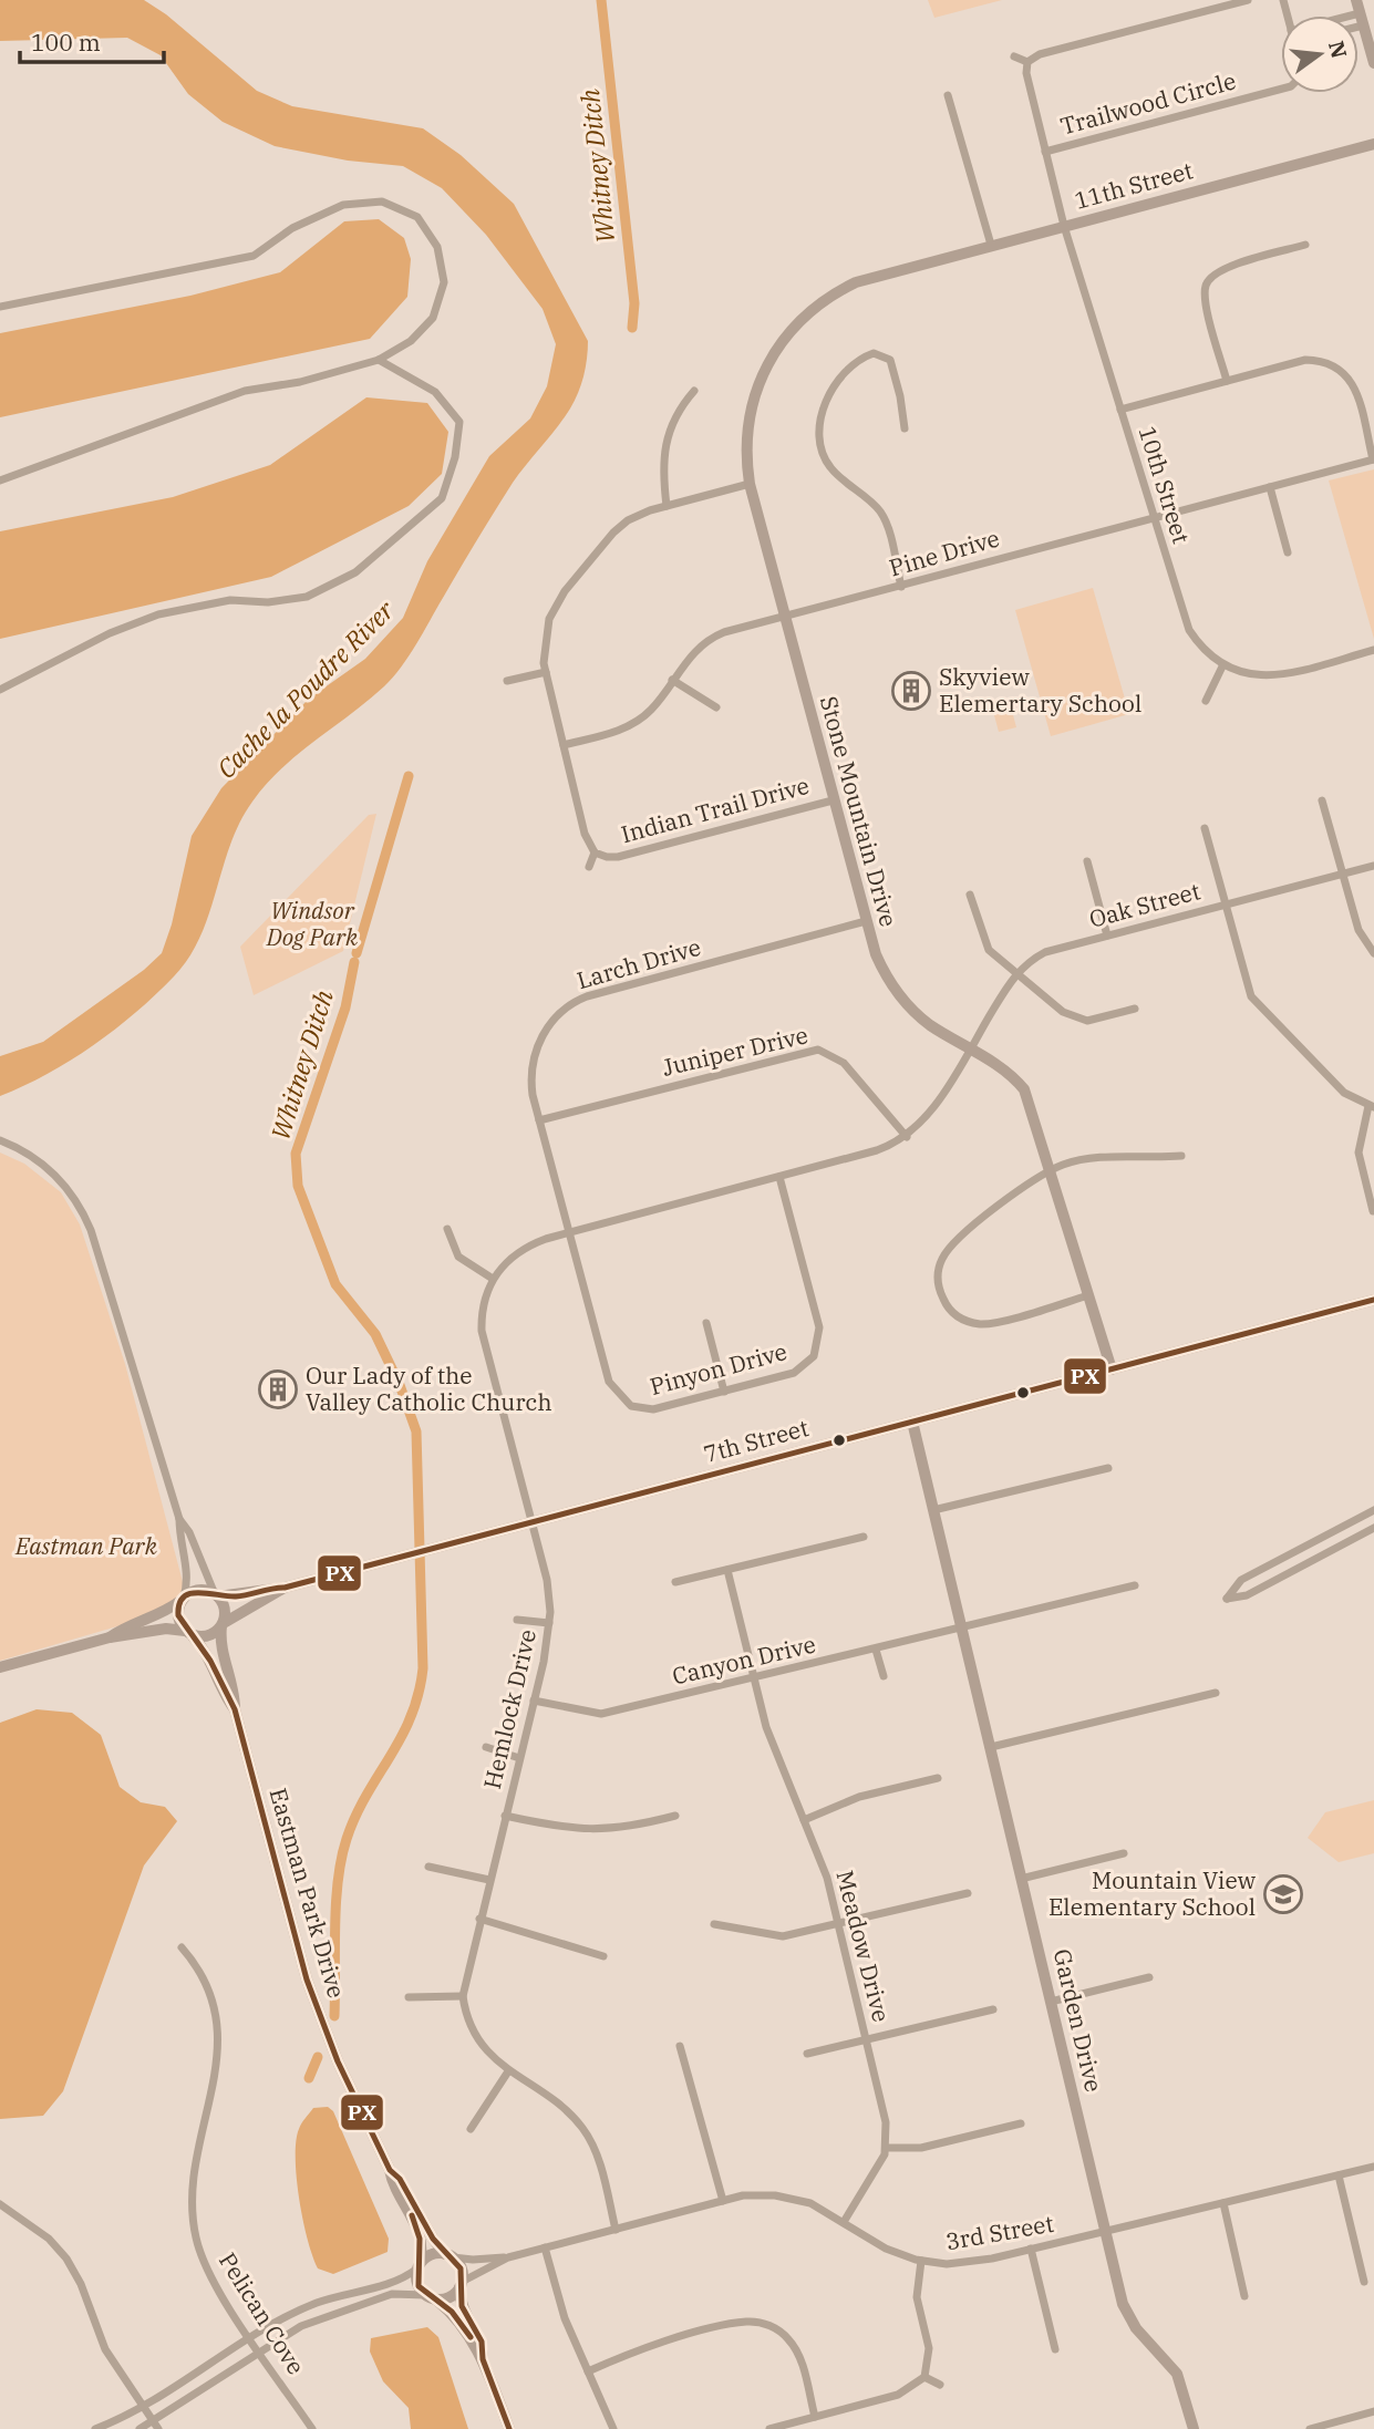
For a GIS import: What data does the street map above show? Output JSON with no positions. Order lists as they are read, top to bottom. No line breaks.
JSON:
{"streets":{"street":["Trailwood Circle","11th Street","10th Street","Pine Drive","Indian Trail Drive","Stone Mountain Drive","Oak Street","Larch Drive","Juniper Drive","Pinyon Drive","7th Street","Canyon Drive","Hemlock Drive","Eastman Park Drive","Meadow Drive","Garden Drive","3rd Street","Pelican Cove"]},"crossings":[["Trailwood Circle","10th Street"],["11th Street","10th Street"],["11th Street","Stone Mountain Drive"],["10th Street","Pine Drive"],["Pine Drive","Indian Trail Drive"],["Pine Drive","Stone Mountain Drive"],["Indian Trail Drive","Stone Mountain Drive"],["Stone Mountain Drive","Oak Street"],["Stone Mountain Drive","Larch Drive"],["Stone Mountain Drive","7th Street"],["Larch Drive","Juniper Drive"],["Larch Drive","Pinyon Drive"],["7th Street","Hemlock Drive"],["7th Street","Eastman Park Drive"],["7th Street","Garden Drive"],["Canyon Drive","Hemlock Drive"],["Canyon Drive","Meadow Drive"],["Canyon Drive","Garden Drive"],["Eastman Park Drive","3rd Street"],["Garden Drive","3rd Street"]],"water":["Whitney Ditch","Cache la Poudre River"],"parks":["Windsor Dog Park","Eastman Park"],"places":{"building":["Skyview Elemertary School","Our Lady of the Valley Catholic Church"],"school or university":["Mountain View Elementary School"]},"lines":["transit line PX"],"scale_bar":"100 m","north":"right"}
